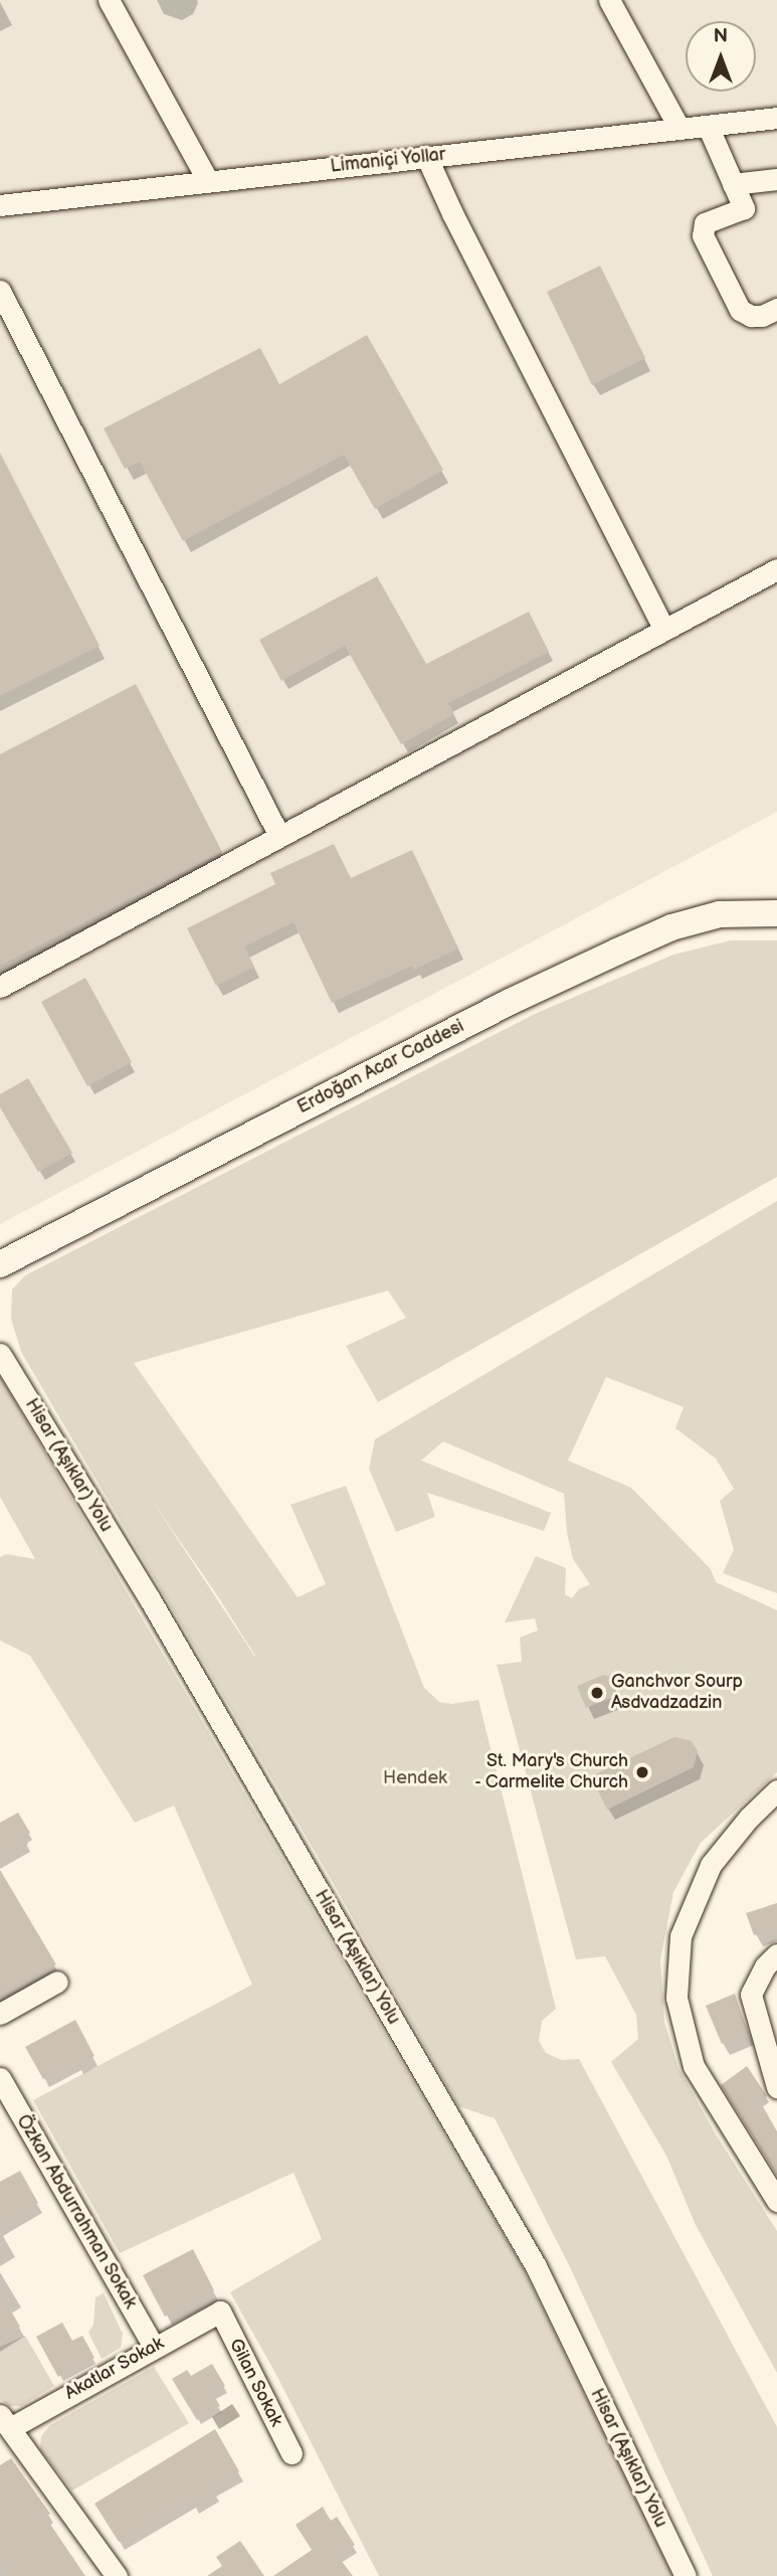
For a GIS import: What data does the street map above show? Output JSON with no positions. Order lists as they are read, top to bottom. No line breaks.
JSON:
{"streets":{"main road":["Erdoğan Acar Caddesi"],"street":["Limaniçi Yollar","Hisar (Aşıklar) Yolu","Özkan Abdurrahman Sokak","Akatlar Sokak","Gilan Sokak"]},"crossings":[["Özkan Abdurrahman Sokak","Akatlar Sokak"],["Akatlar Sokak","Gilan Sokak"]],"parks":["Hendek"],"places":["Ganchvor Sourp Asdvadzadzin","St. Mary's Church - Carmelite Church"],"north":"top"}
